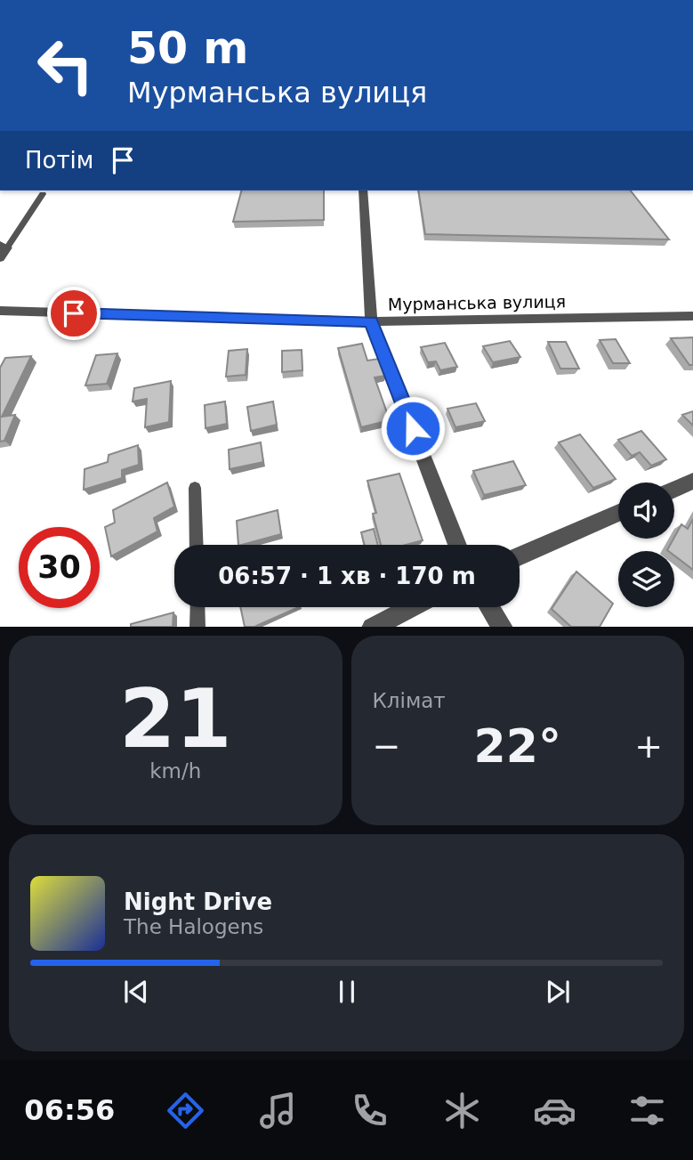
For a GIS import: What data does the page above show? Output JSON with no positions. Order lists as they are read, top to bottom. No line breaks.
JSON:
{"streets":{"street":["Мурманська вулиця"]},"page":{"turn":["50 m","Мурманська вулиця"],"then":"Потім","limit":"30","trip":"06:57 · 1 хв · 170 m","tile":[["21","km/h"],"Клімат"],"heat":["−","22°","+"],"song":["Night Drive","The Halogens"],"tabs":"06:56"}}
